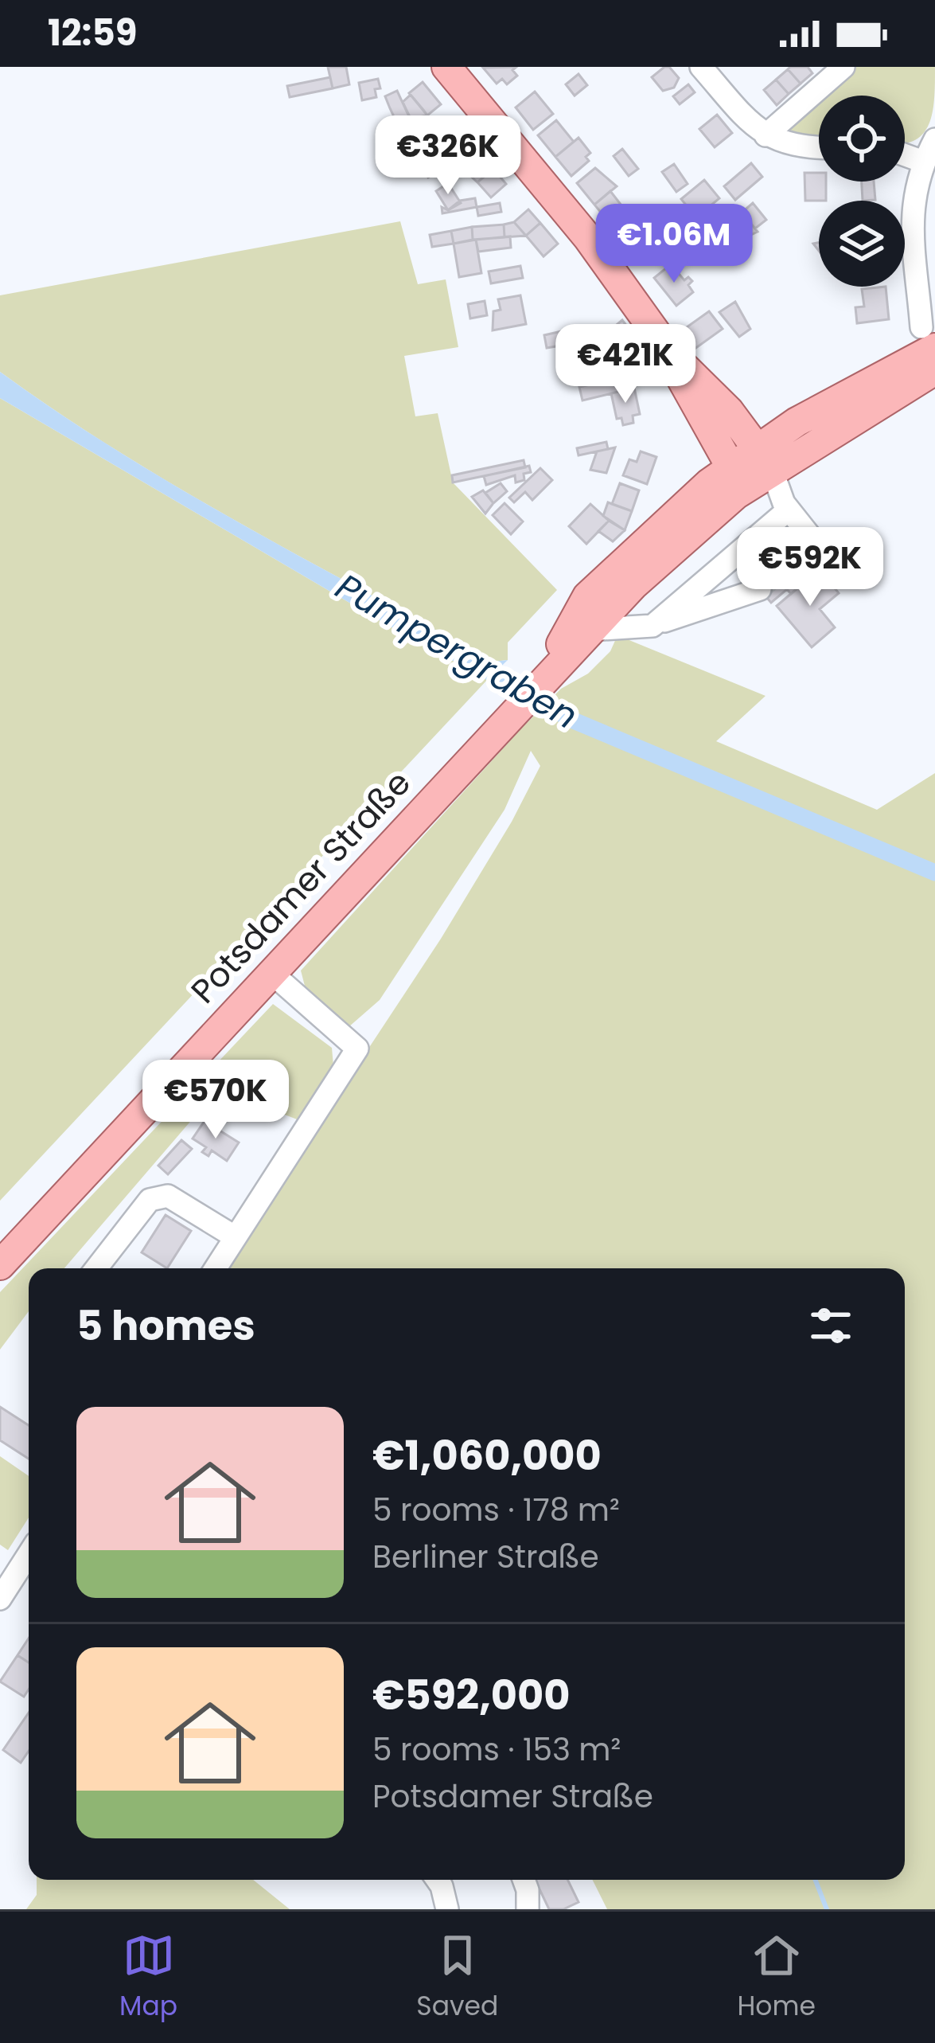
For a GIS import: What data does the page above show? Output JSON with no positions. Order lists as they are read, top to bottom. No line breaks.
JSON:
{"streets":{"main road":["Potsdamer Straße"]},"water":["Pumpergraben"],"page":{"status":"12:59","price":["€326K","€1.06M","€421K","€592K","€570K"],"heading":"5 homes","list":[{"name":"€1,060,000","note":"5 rooms · 178 m² · Berliner Straße"},{"name":"€592,000","note":"5 rooms · 153 m² · Potsdamer Straße"}],"tabs":["Map","Saved","Home"]}}
